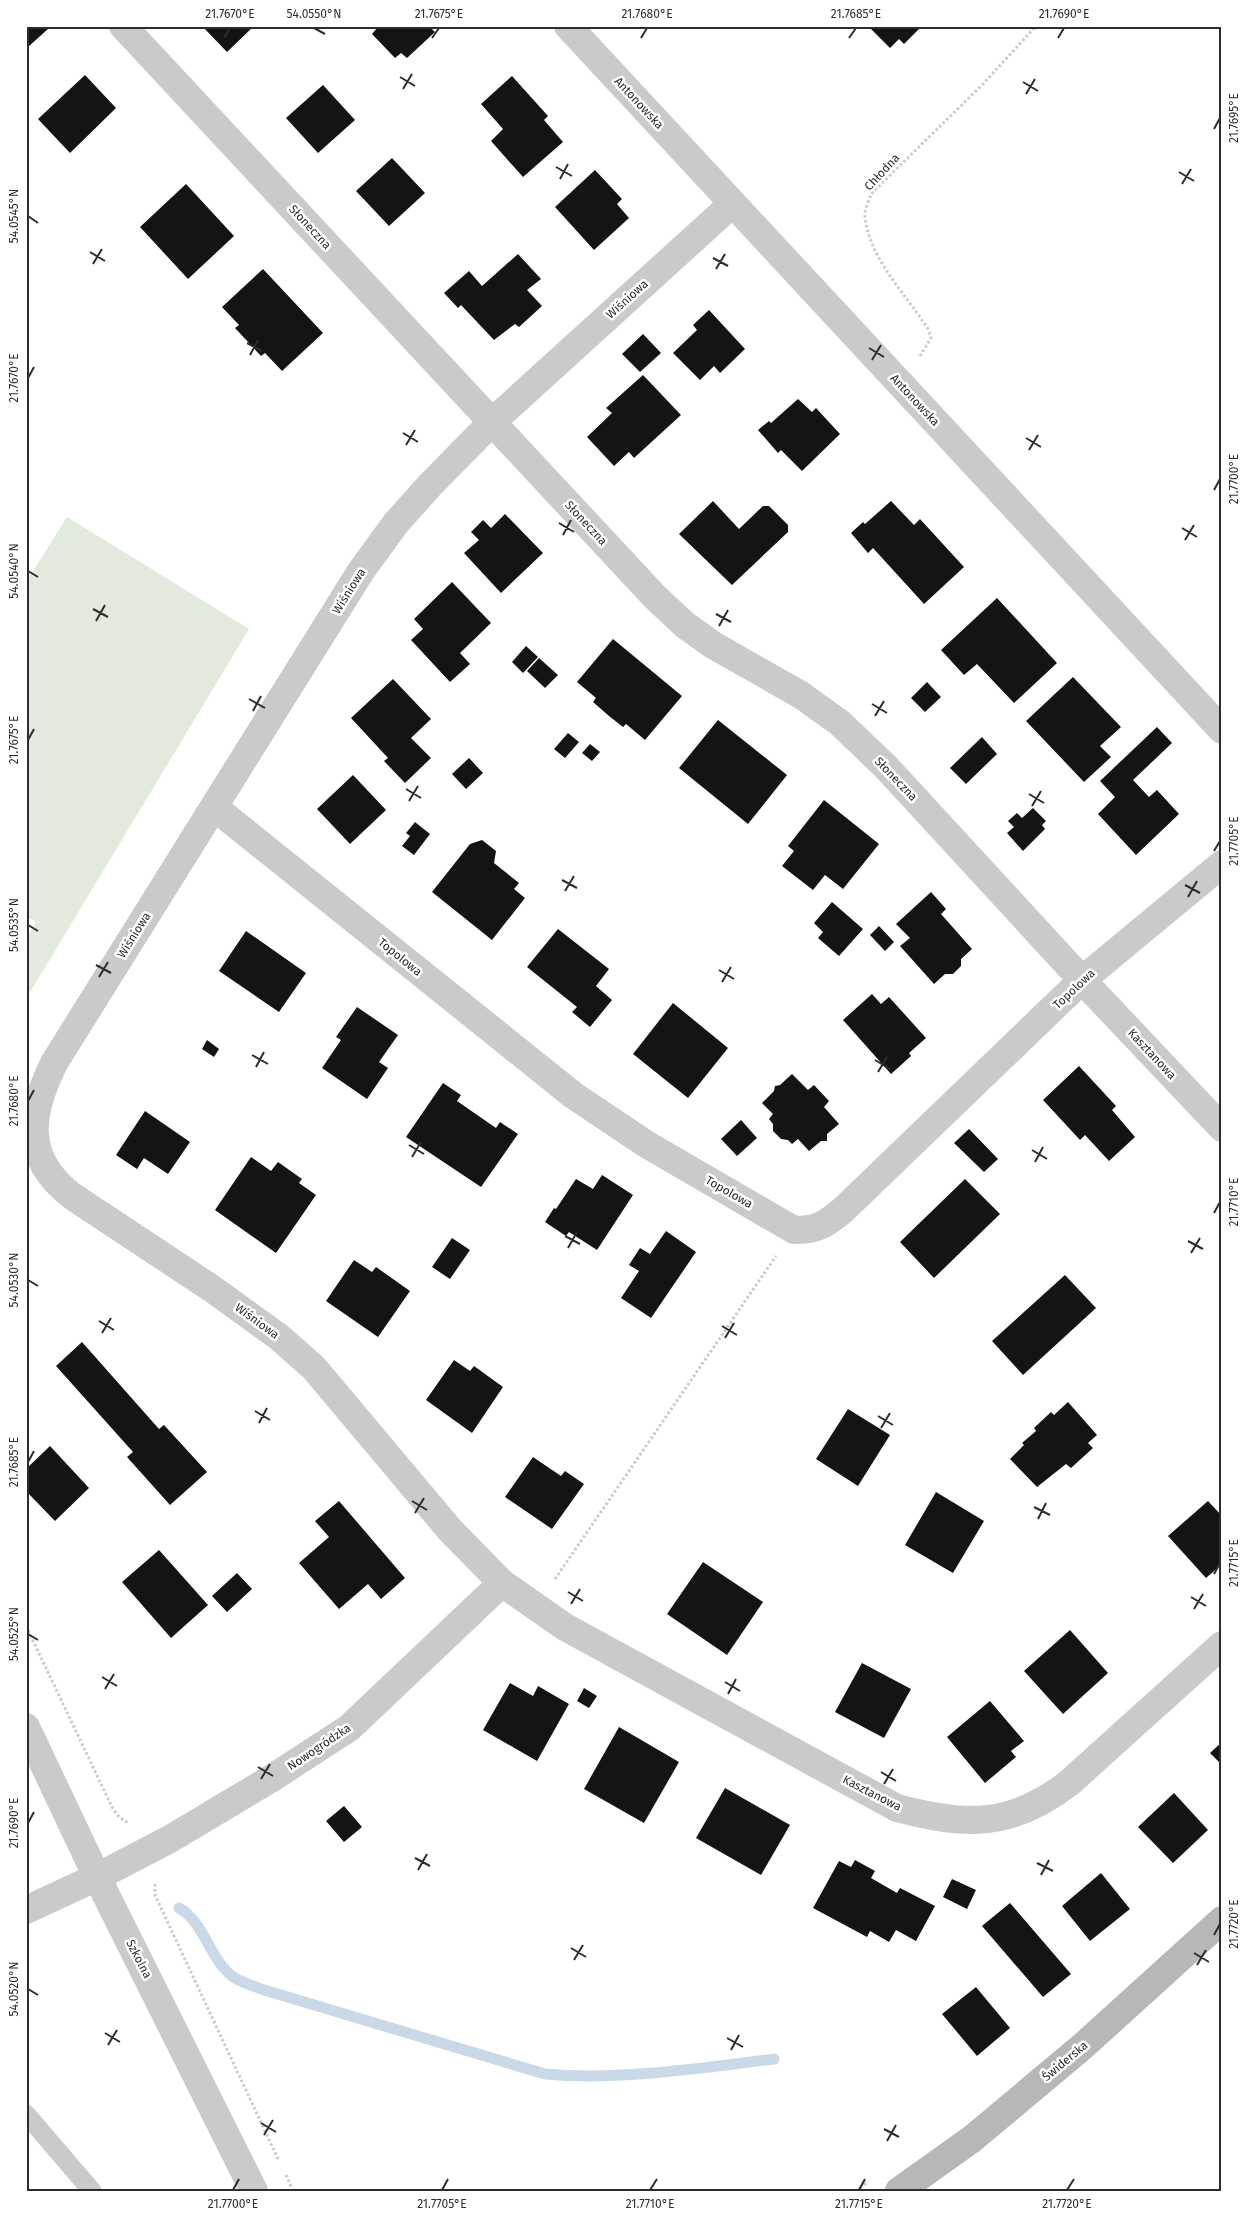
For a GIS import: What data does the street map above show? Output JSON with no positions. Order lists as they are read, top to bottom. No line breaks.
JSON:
{"streets":{"street":["Antonowska","Słoneczna","Wiśniowa","Topolowa","Kasztanowa","Nowogródzka","Szkolna","Świderska"],"path":["Chłodna"]},"crossings":[["Antonowska","Chłodna"],["Antonowska","Wiśniowa"],["Słoneczna","Wiśniowa"],["Słoneczna","Topolowa"],["Słoneczna","Kasztanowa"],["Wiśniowa","Topolowa"],["Wiśniowa","Kasztanowa"],["Wiśniowa","Nowogródzka"],["Topolowa","Kasztanowa"],["Nowogródzka","Szkolna"]],"coordinates":["21.7670°E","54.0550°N","21.7675°E","21.7680°E","21.7685°E","21.7690°E","21.7695°E","54.0545°N","21.7700°E","54.0540°N","21.7705°E","54.0535°N","21.7710°E","54.0530°N","21.7715°E","54.0525°N","21.7720°E","54.0520°N"]}
